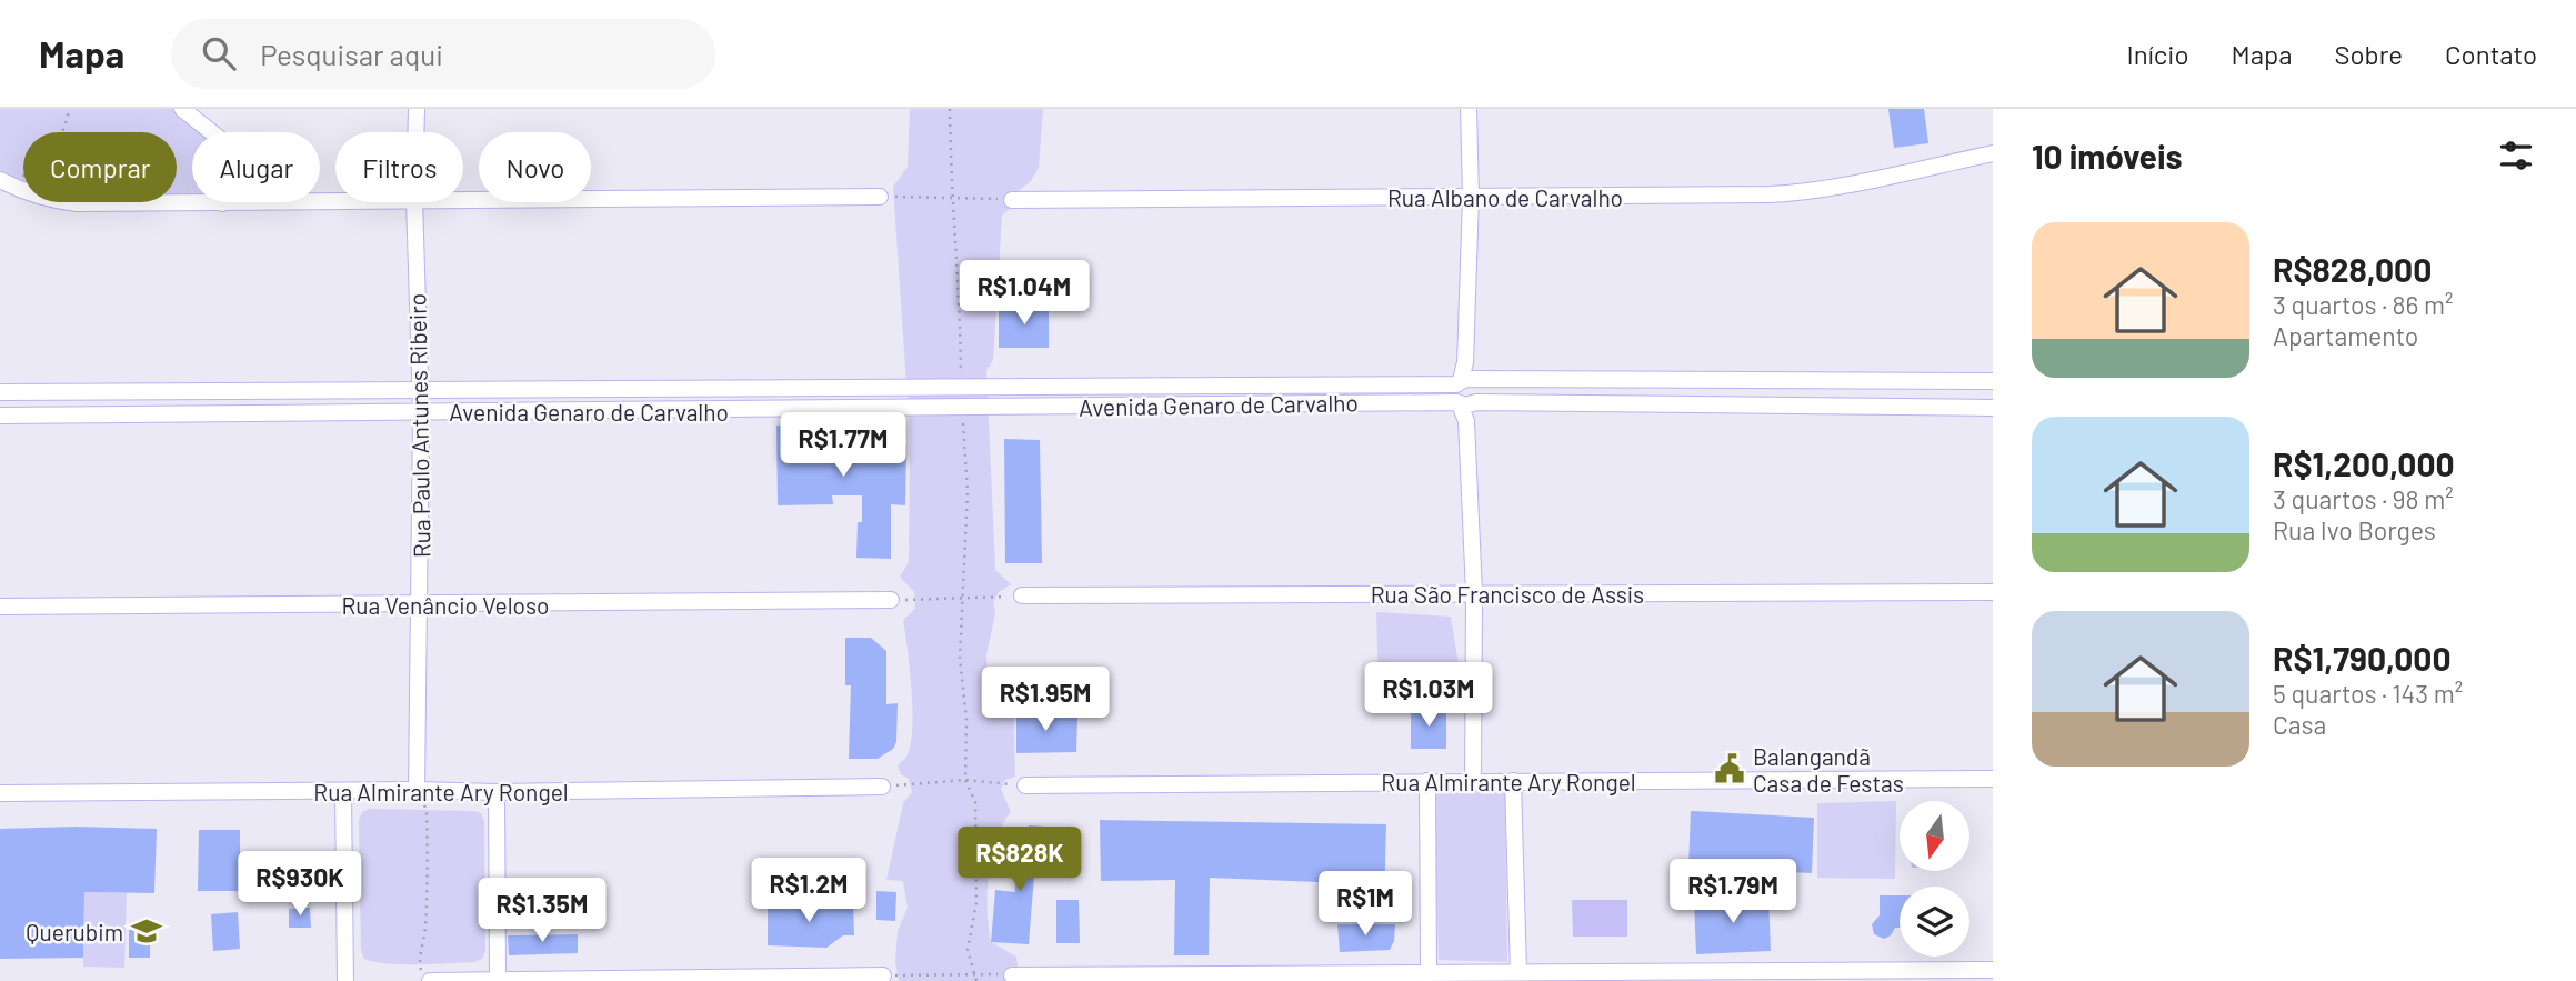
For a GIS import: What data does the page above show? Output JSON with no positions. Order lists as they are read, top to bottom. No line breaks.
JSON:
{"streets":{"street":["Rua Albano de Carvalho","Avenida Genaro de Carvalho","Rua Paulo Antunes Ribeiro","Rua São Francisco de Assis","Rua Venâncio Veloso","Rua Almirante Ary Rongel"]},"crossings":[["Avenida Genaro de Carvalho","Rua Paulo Antunes Ribeiro"],["Rua Paulo Antunes Ribeiro","Rua Venâncio Veloso"],["Rua Paulo Antunes Ribeiro","Rua Almirante Ary Rongel"]],"places":{"public building":["Balangandã Casa de Festas"],"school or university":["Querubim"]},"north":"bottom","page":{"header":"Mapa","search":"Pesquisar aqui","nav":["Início","Mapa","Sobre","Contato"],"heading":"10 imóveis","chip":["Comprar","Alugar","Filtros","Novo"],"list":[{"name":"R$828,000","note":"3 quartos · 86 m² · Apartamento"},{"name":"R$1,200,000","note":"3 quartos · 98 m² · Rua Ivo Borges"},{"name":"R$1,790,000","note":"5 quartos · 143 m² · Casa"}],"price":["R$1.04M","R$1.77M","R$1.03M","R$1.95M","R$828K","R$930K","R$1.2M","R$1.79M","R$1M","R$1.35M"]}}
